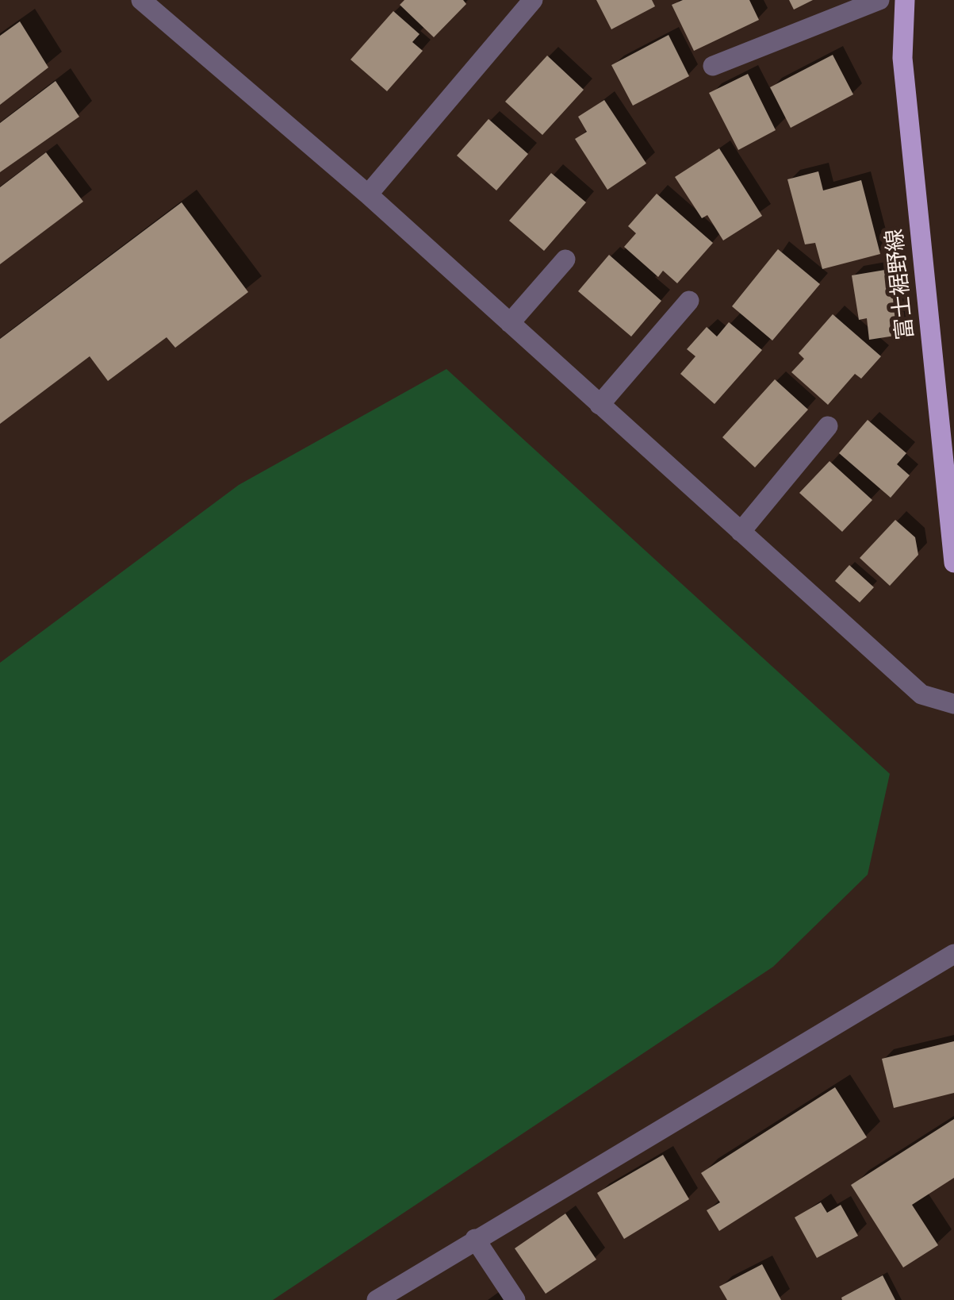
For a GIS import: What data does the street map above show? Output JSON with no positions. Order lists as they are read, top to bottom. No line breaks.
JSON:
{"streets":{"main road":["富士裾野線"]}}
